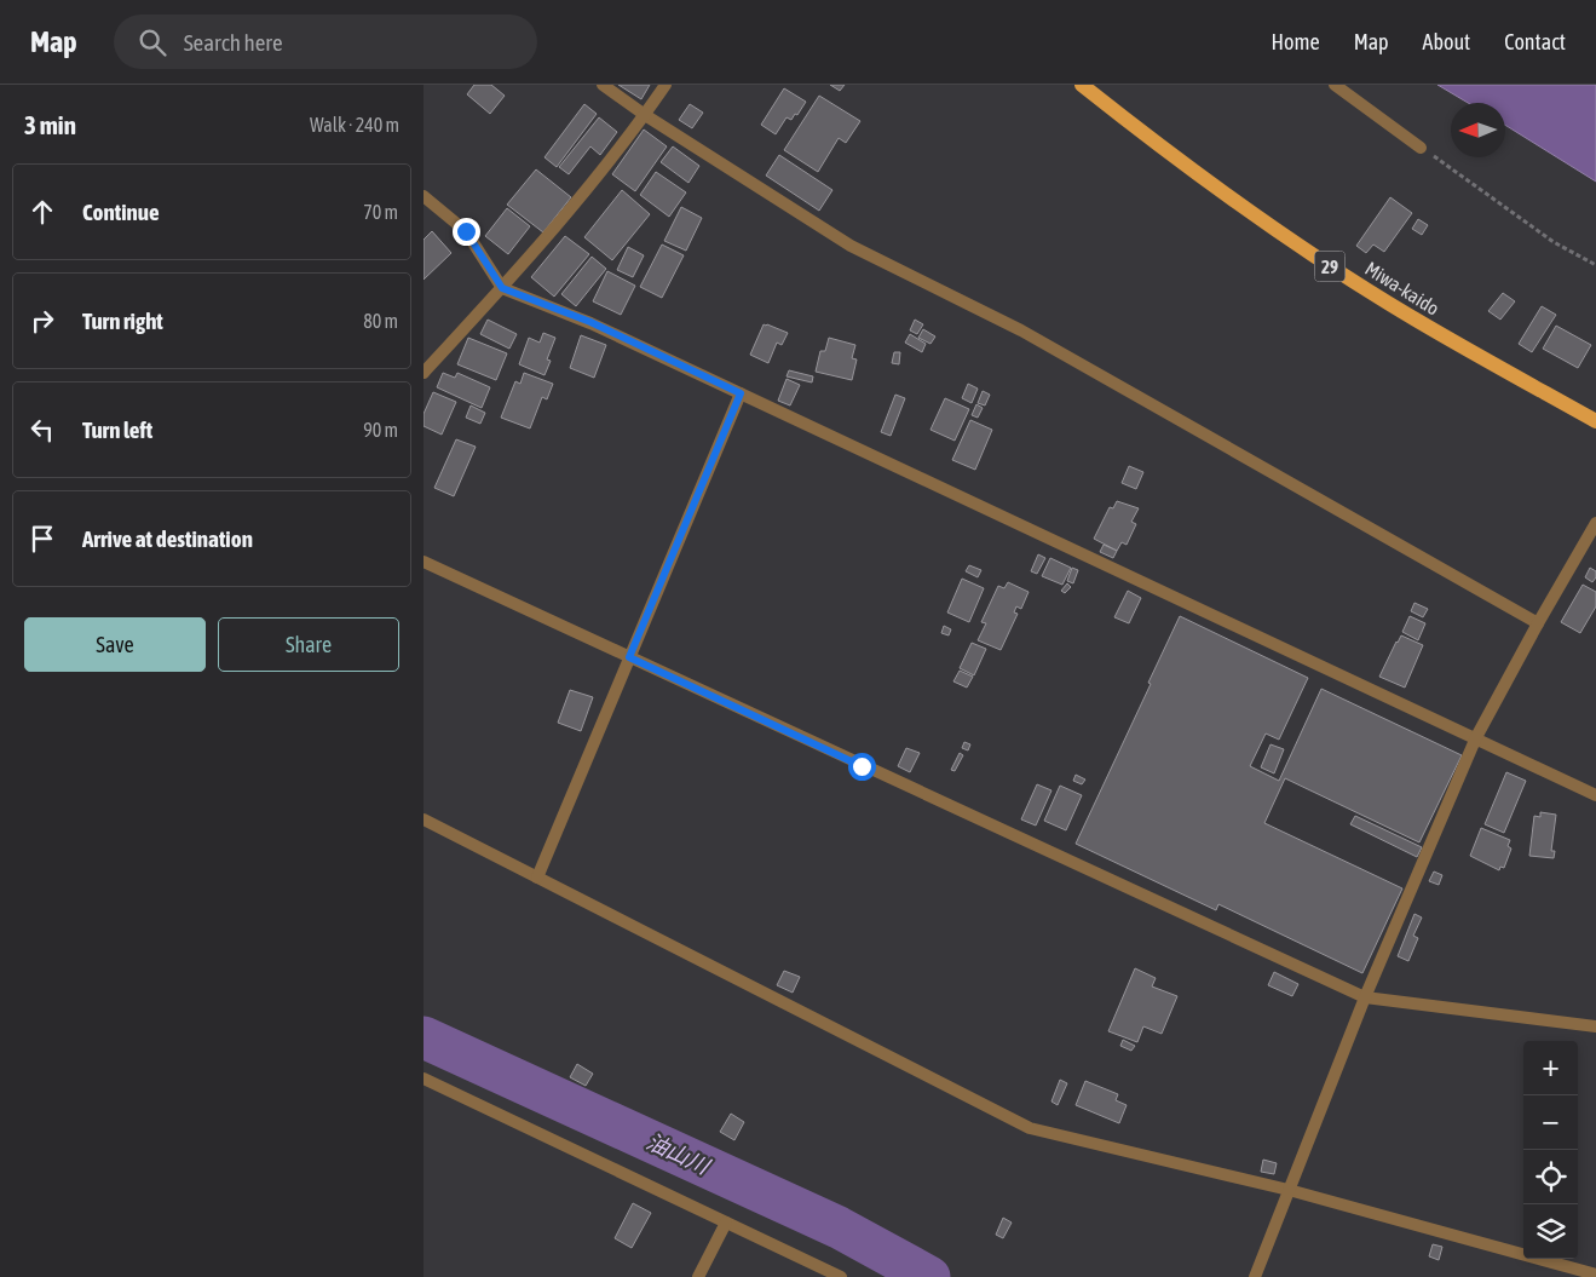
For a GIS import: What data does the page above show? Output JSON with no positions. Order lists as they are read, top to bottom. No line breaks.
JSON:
{"streets":{"main road":["29","Miwa-kaido"]},"water":["油山川"],"north":"left","page":{"header":"Map","search":"Search here","nav":["Home","Map","About","Contact"],"heading":["3 min","Walk · 240 m"],"list":[["Continue","70 m"],["Turn right","80 m"],["Turn left","90 m"],"Arrive at destination"],"buttons":["Save","Share"],"map_buttons":["+","−"]}}
